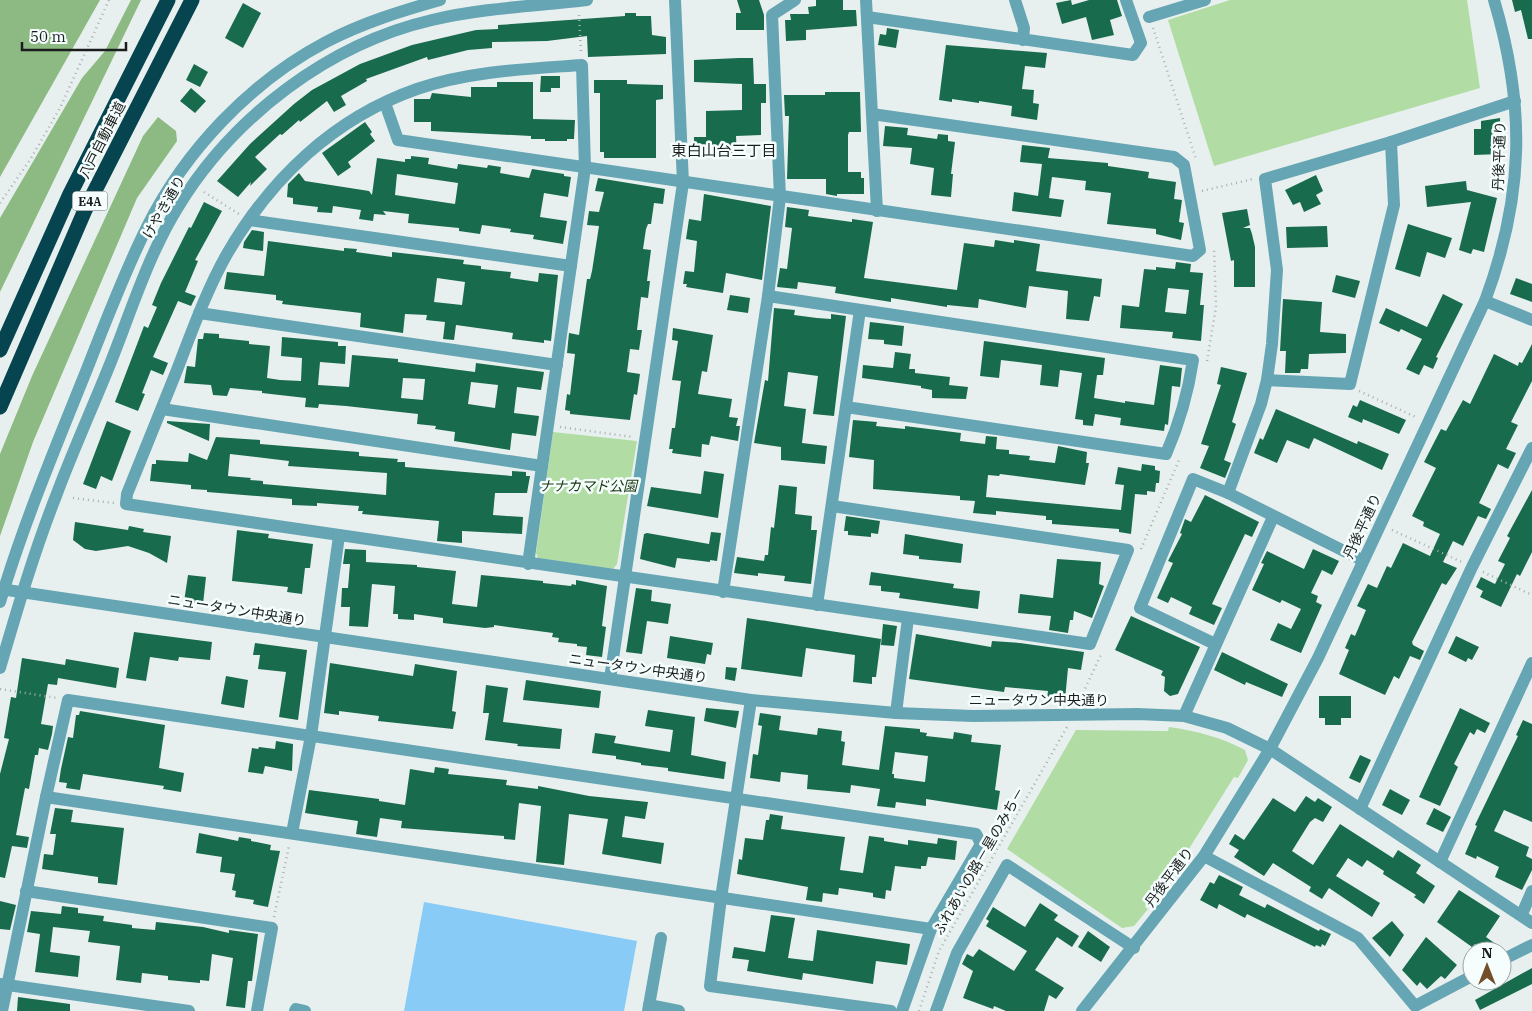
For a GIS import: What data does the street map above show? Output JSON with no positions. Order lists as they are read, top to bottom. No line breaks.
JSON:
{"streets":{"highway":["八戸自動車道","E4A"],"street":["丹後平通り","けやき通り","ニュータウン中央通り"],"path":["ふれあいの路－星のみち－"]},"crossings":[["丹後平通り","ニュータウン中央通り"],["けやき通り","ニュータウン中央通り"]],"districts":["東白山台三丁目"],"parks":["ナナカマド公園"],"scale_bar":"50 m","north":"top"}
